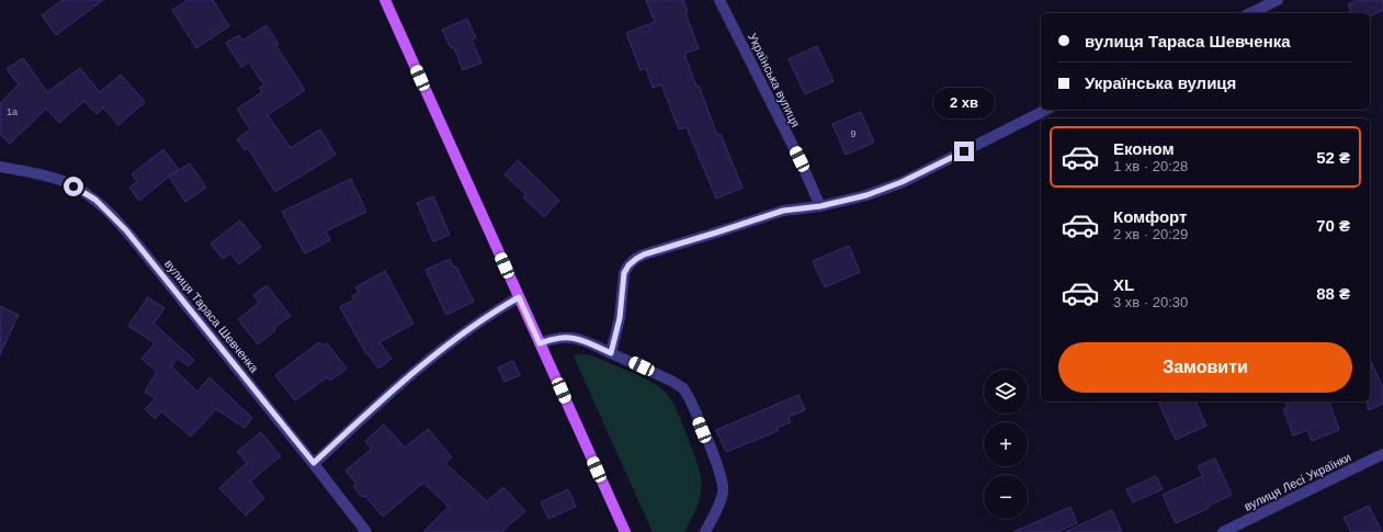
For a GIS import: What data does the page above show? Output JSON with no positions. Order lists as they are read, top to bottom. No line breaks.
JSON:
{"streets":{"street":["Українська вулиця","вулиця Тараса Шевченка","вулиця Лесі Українки"]},"house_numbers":["1а","9"],"page":{"banner":["вулиця Тараса Шевченка","Українська вулиця"],"bubble":"2 хв","list":[{"name":"Економ","note":"1 хв · 20:28","value":"52 ₴"},{"name":"Комфорт","note":"2 хв · 20:29","value":"70 ₴"},{"name":"XL","note":"3 хв · 20:30","value":"88 ₴"}],"buttons":"Замовити","map_buttons":["+","−"]}}
